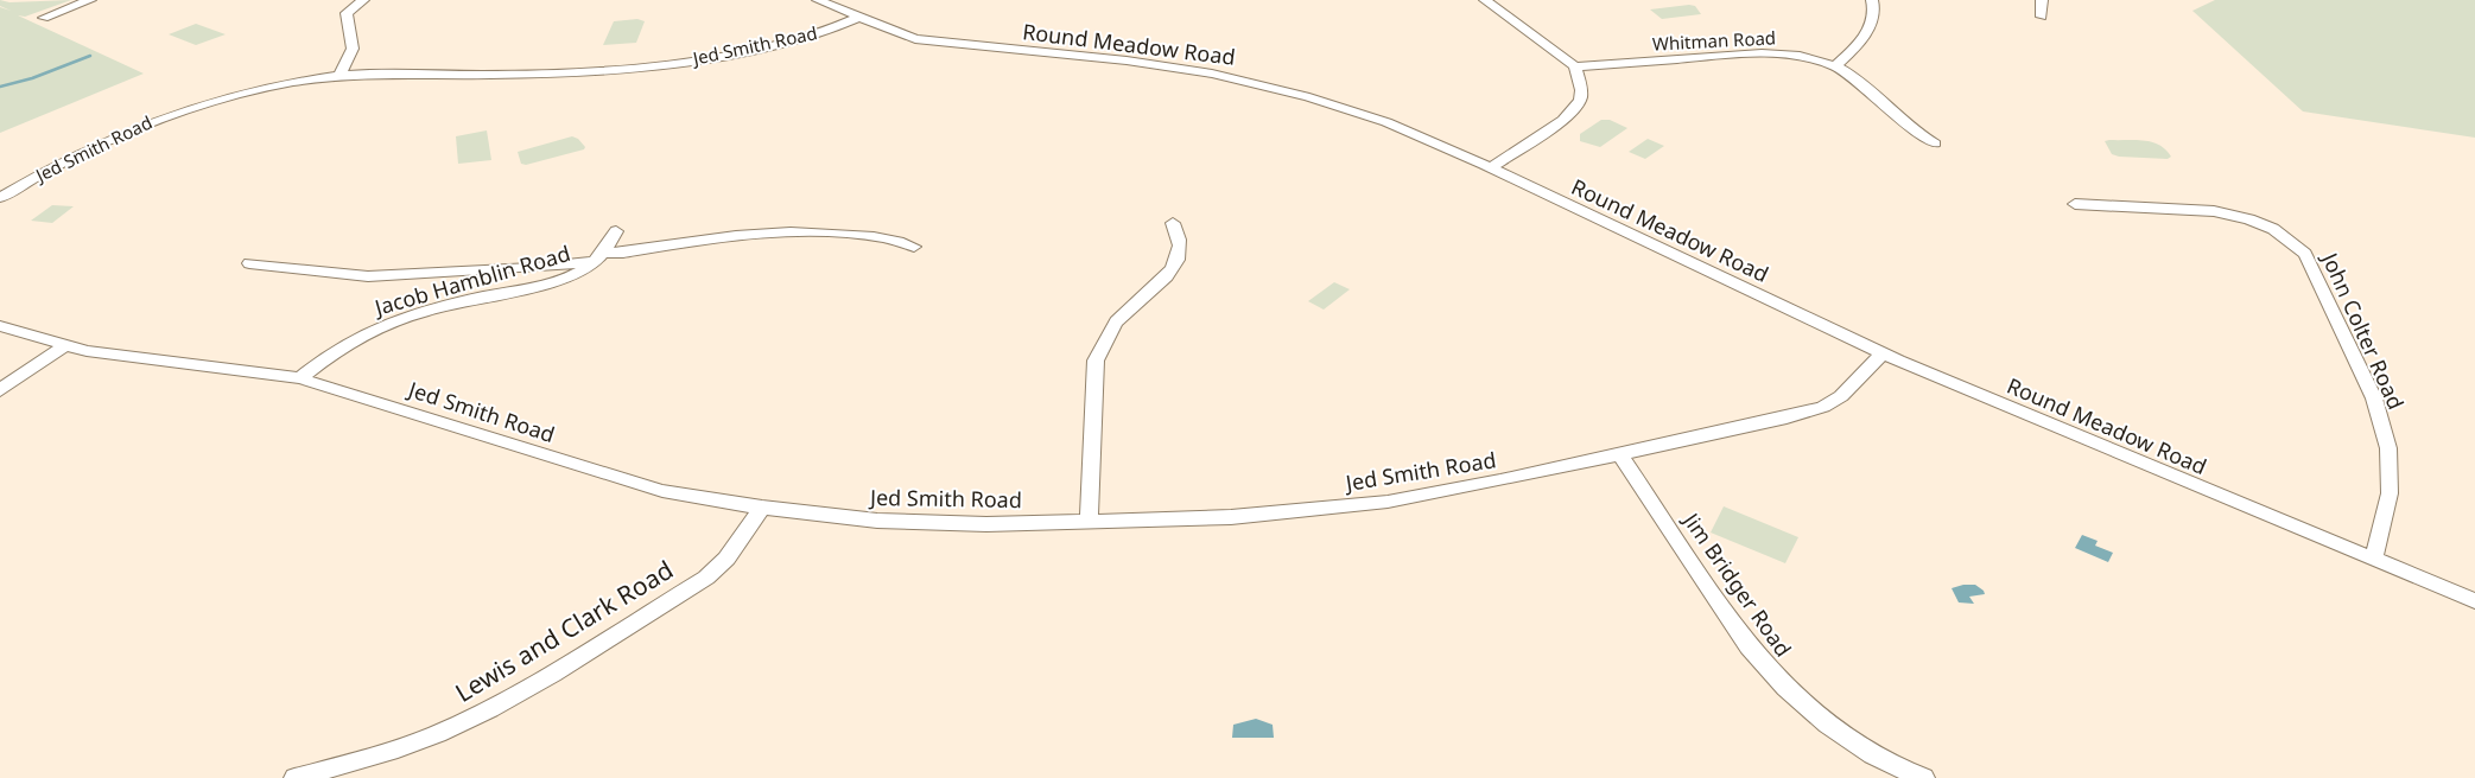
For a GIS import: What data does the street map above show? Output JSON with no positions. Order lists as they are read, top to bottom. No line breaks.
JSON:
{"streets":{"street":["Whitman Road","Round Meadow Road","Jed Smith Road","Jacob Hamblin Road","John Colter Road","Jim Bridger Road","Lewis and Clark Road"]},"crossings":[["Round Meadow Road","Jed Smith Road"],["Round Meadow Road","John Colter Road"],["Jed Smith Road","Jacob Hamblin Road"],["Jed Smith Road","Jim Bridger Road"],["Jed Smith Road","Lewis and Clark Road"]]}
